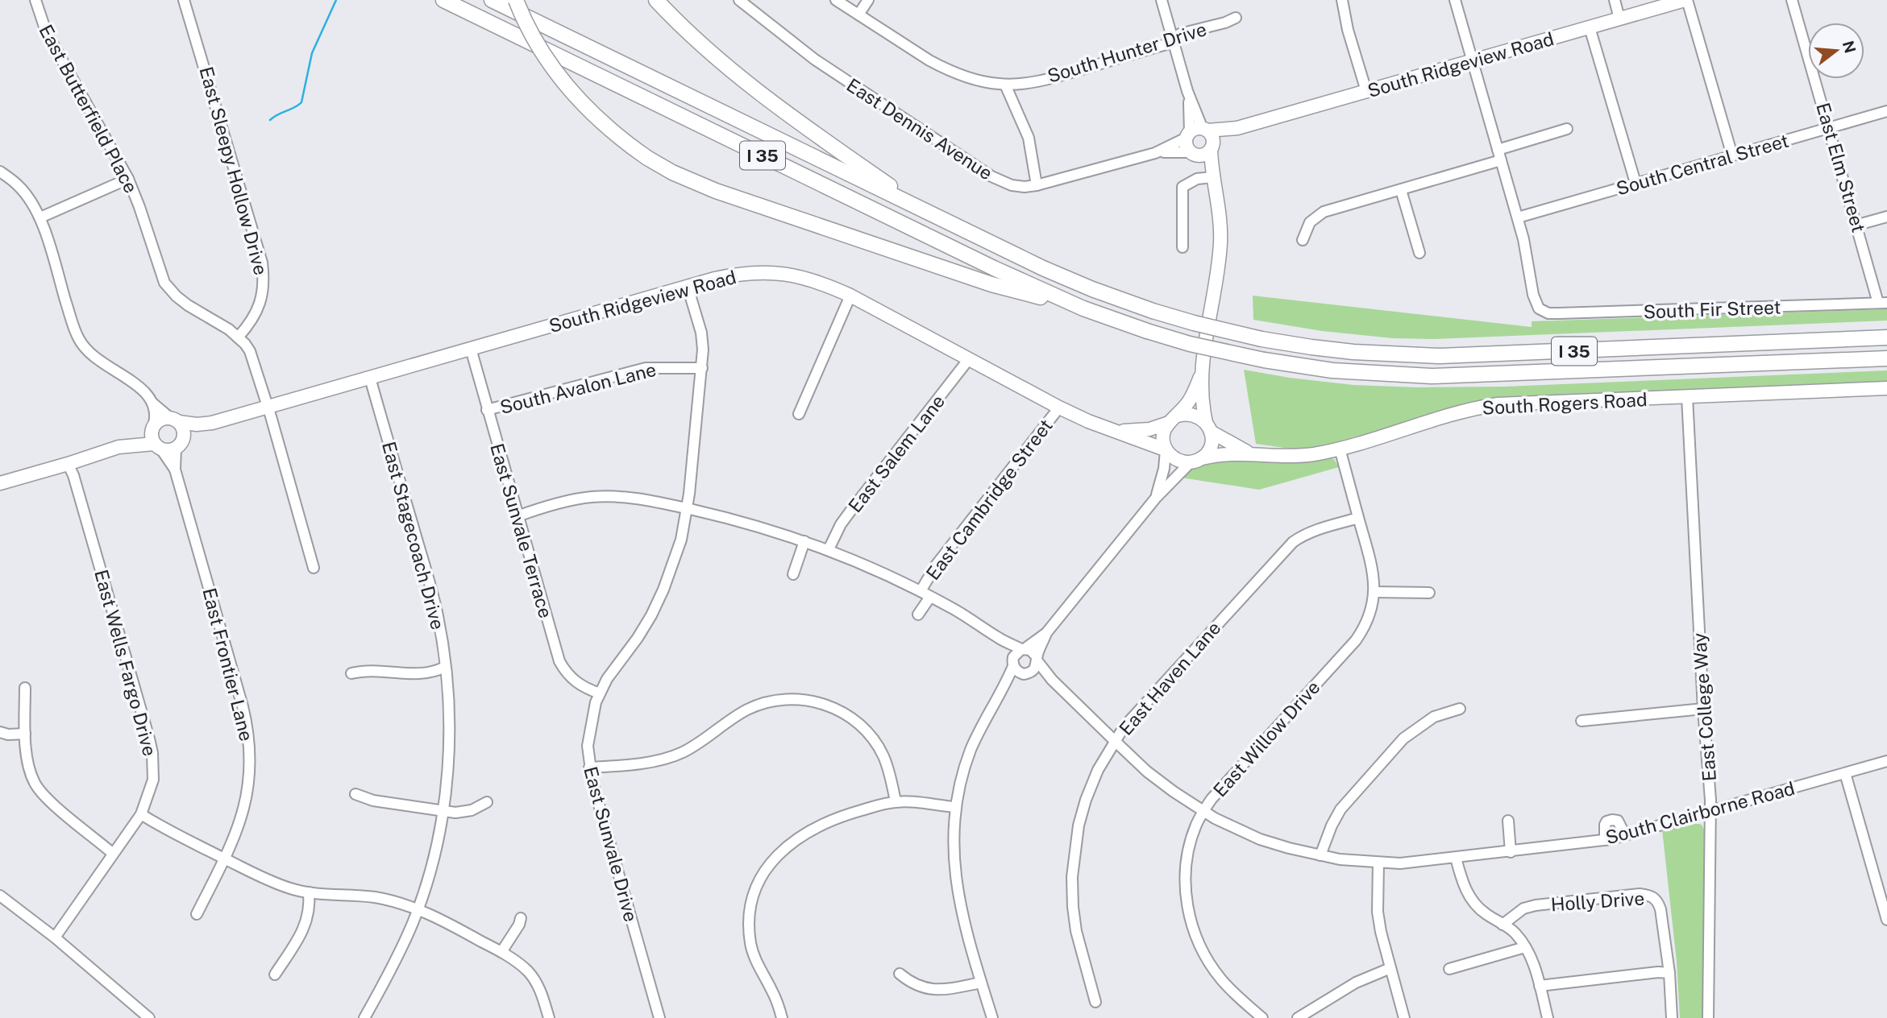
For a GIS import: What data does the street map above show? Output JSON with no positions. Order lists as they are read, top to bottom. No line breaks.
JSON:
{"streets":{"highway":["I 35"],"main road":["South Ridgeview Road","South Rogers Road"],"street":["South Hunter Drive","East Butterfield Place","East Dennis Avenue","South Central Street","East Elm Street","East Sleepy Hollow Drive","South Fir Street","South Avalon Lane","East Salem Lane","East Cambridge Street","East Sunvale Terrace","East Stagecoach Drive","East Wells Fargo Drive","East Frontier Lane","East Haven Lane","East College Way","East Willow Drive","South Clairborne Road","East Sunvale Drive","Holly Drive"]},"crossings":[["South Ridgeview Road","East Butterfield Place"],["South Ridgeview Road","East Dennis Avenue"],["South Ridgeview Road","East Salem Lane"],["South Ridgeview Road","East Cambridge Street"],["South Ridgeview Road","East Sunvale Terrace"],["South Ridgeview Road","East Stagecoach Drive"],["South Ridgeview Road","East Sunvale Drive"],["East Butterfield Place","East Sleepy Hollow Drive"],["South Central Street","East Elm Street"],["South Central Street","South Fir Street"],["East Elm Street","South Fir Street"],["South Avalon Lane","East Sunvale Terrace"],["South Avalon Lane","East Sunvale Drive"],["South Rogers Road","East College Way"],["South Rogers Road","East Willow Drive"],["East Sunvale Terrace","East Sunvale Drive"],["East Haven Lane","East Willow Drive"],["East Haven Lane","South Clairborne Road"],["East College Way","South Clairborne Road"],["East Willow Drive","South Clairborne Road"]],"north":"right"}
